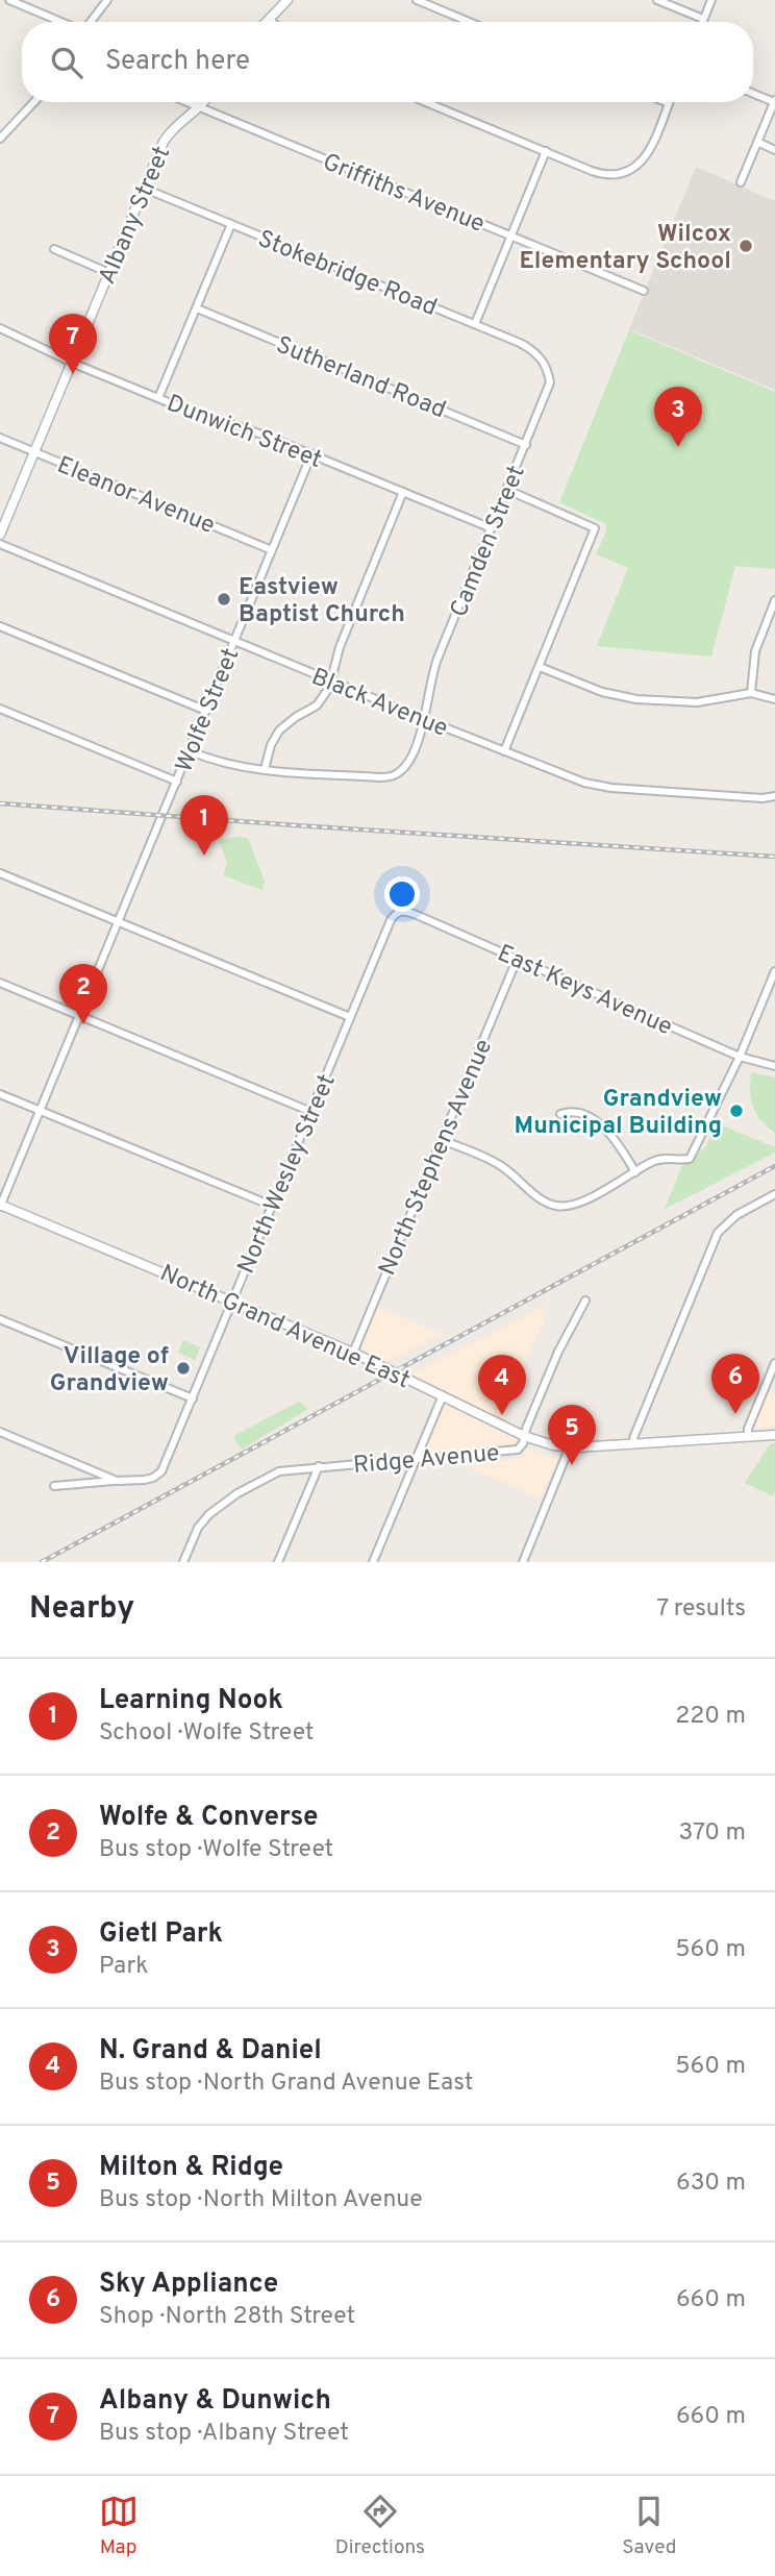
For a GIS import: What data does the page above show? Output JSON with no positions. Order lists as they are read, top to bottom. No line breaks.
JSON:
{"streets":{"street":["Griffiths Avenue","Albany Street","Stokebridge Road","Sutherland Road","Dunwich Street","Eleanor Avenue","Camden Street","Black Avenue","Wolfe Street","East Keys Avenue","North Stephens Avenue","North Wesley Street","North Grand Avenue East","Ridge Avenue"]},"crossings":[["Griffiths Avenue","Albany Street"],["Albany Street","Stokebridge Road"],["Albany Street","Dunwich Street"],["Albany Street","Eleanor Avenue"],["Stokebridge Road","Camden Street"],["Sutherland Road","Camden Street"],["Dunwich Street","Camden Street"],["Dunwich Street","Wolfe Street"],["Eleanor Avenue","Wolfe Street"],["Camden Street","Black Avenue"],["Camden Street","Wolfe Street"],["Black Avenue","Wolfe Street"],["Wolfe Street","North Grand Avenue East"],["East Keys Avenue","North Stephens Avenue"],["East Keys Avenue","North Wesley Street"],["North Stephens Avenue","North Grand Avenue East"],["North Wesley Street","North Grand Avenue East"],["North Grand Avenue East","Ridge Avenue"]],"places":["Wilcox Elementary School","Eastview Baptist Church","Grandview Municipal Building","Village of Grandview"],"page":{"search":"Search here","pins":["7","3","1","2","6","4","5"],"heading":["Nearby","7 results"],"list":[{"mark":"1","name":"Learning Nook","note":"School · Wolfe Street","value":"220 m"},{"mark":"2","name":"Wolfe & Converse","note":"Bus stop · Wolfe Street","value":"370 m"},{"mark":"3","name":"Gietl Park","note":"Park","value":"560 m"},{"mark":"4","name":"N. Grand & Daniel","note":"Bus stop · North Grand Avenue East","value":"560 m"},{"mark":"5","name":"Milton & Ridge","note":"Bus stop · North Milton Avenue","value":"630 m"},{"mark":"6","name":"Sky Appliance","note":"Shop · North 28th Street","value":"660 m"},{"mark":"7","name":"Albany & Dunwich","note":"Bus stop · Albany Street","value":"660 m"}],"nav":["Map","Directions","Saved"]}}
